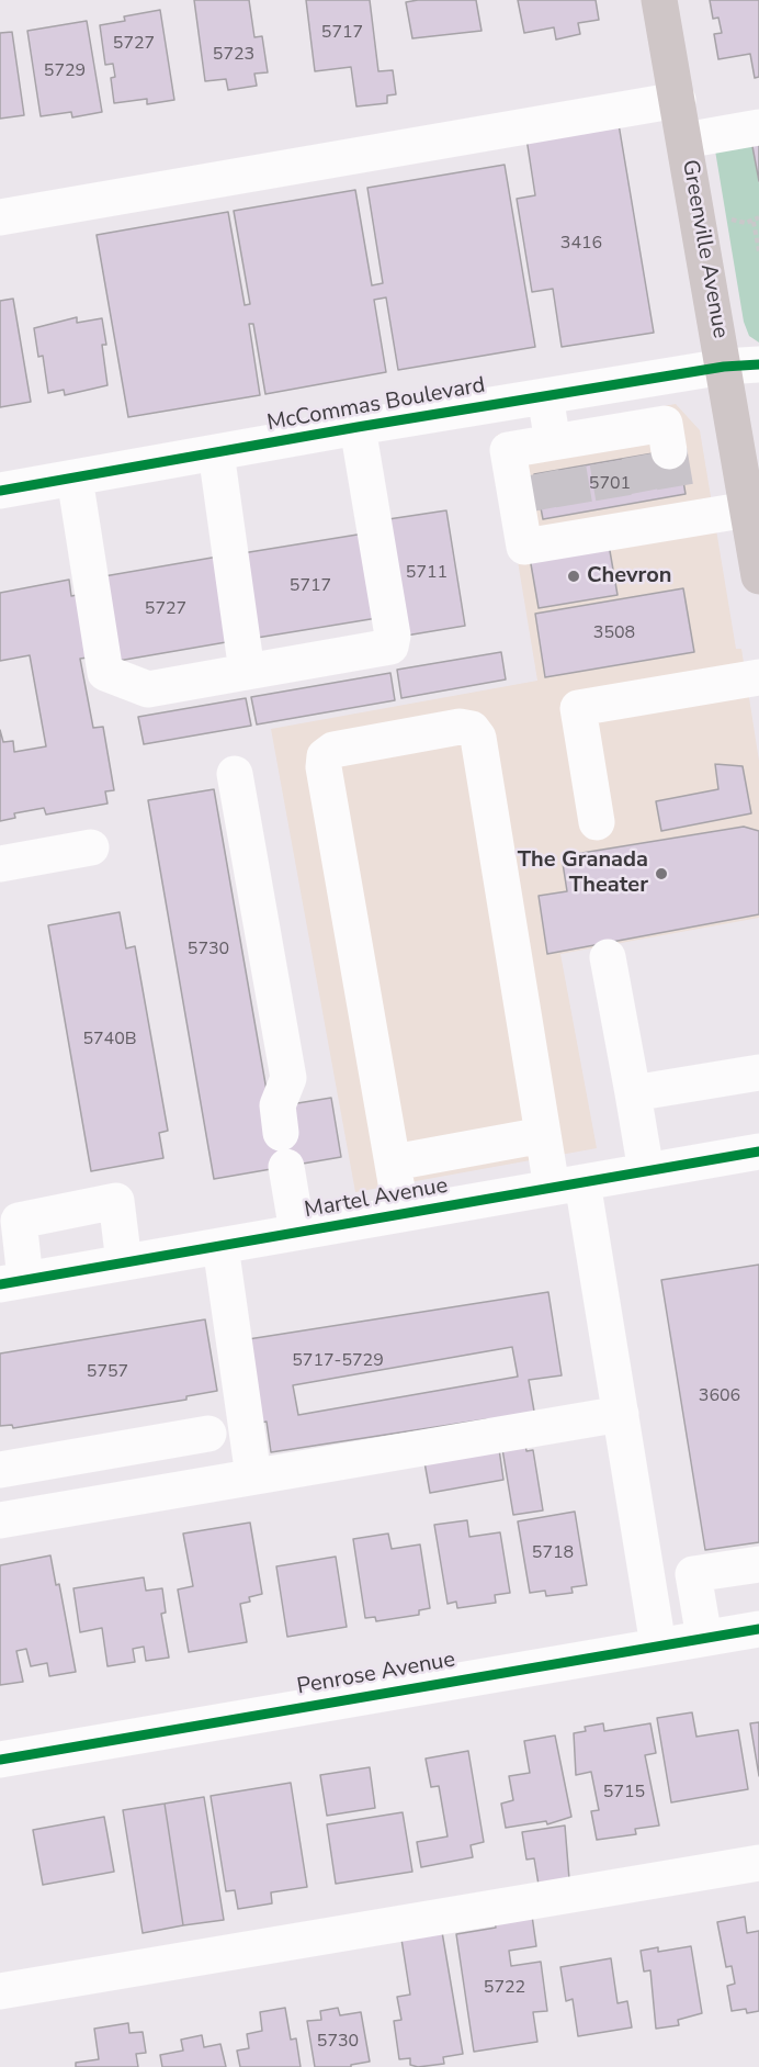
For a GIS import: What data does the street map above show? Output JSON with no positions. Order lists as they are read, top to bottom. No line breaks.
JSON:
{"streets":{"main road":["Greenville Avenue"],"street":["McCommas Boulevard","Martel Avenue","Penrose Avenue"]},"crossings":[["Greenville Avenue","McCommas Boulevard"]],"places":["Chevron","The Granada Theater"],"house_numbers":["5717","5727","5723","5729","3416","5701","5711","5717","5727","3508","5730","5740B","5717-5729","5757","3606","5718","5715","5722","5730"]}
